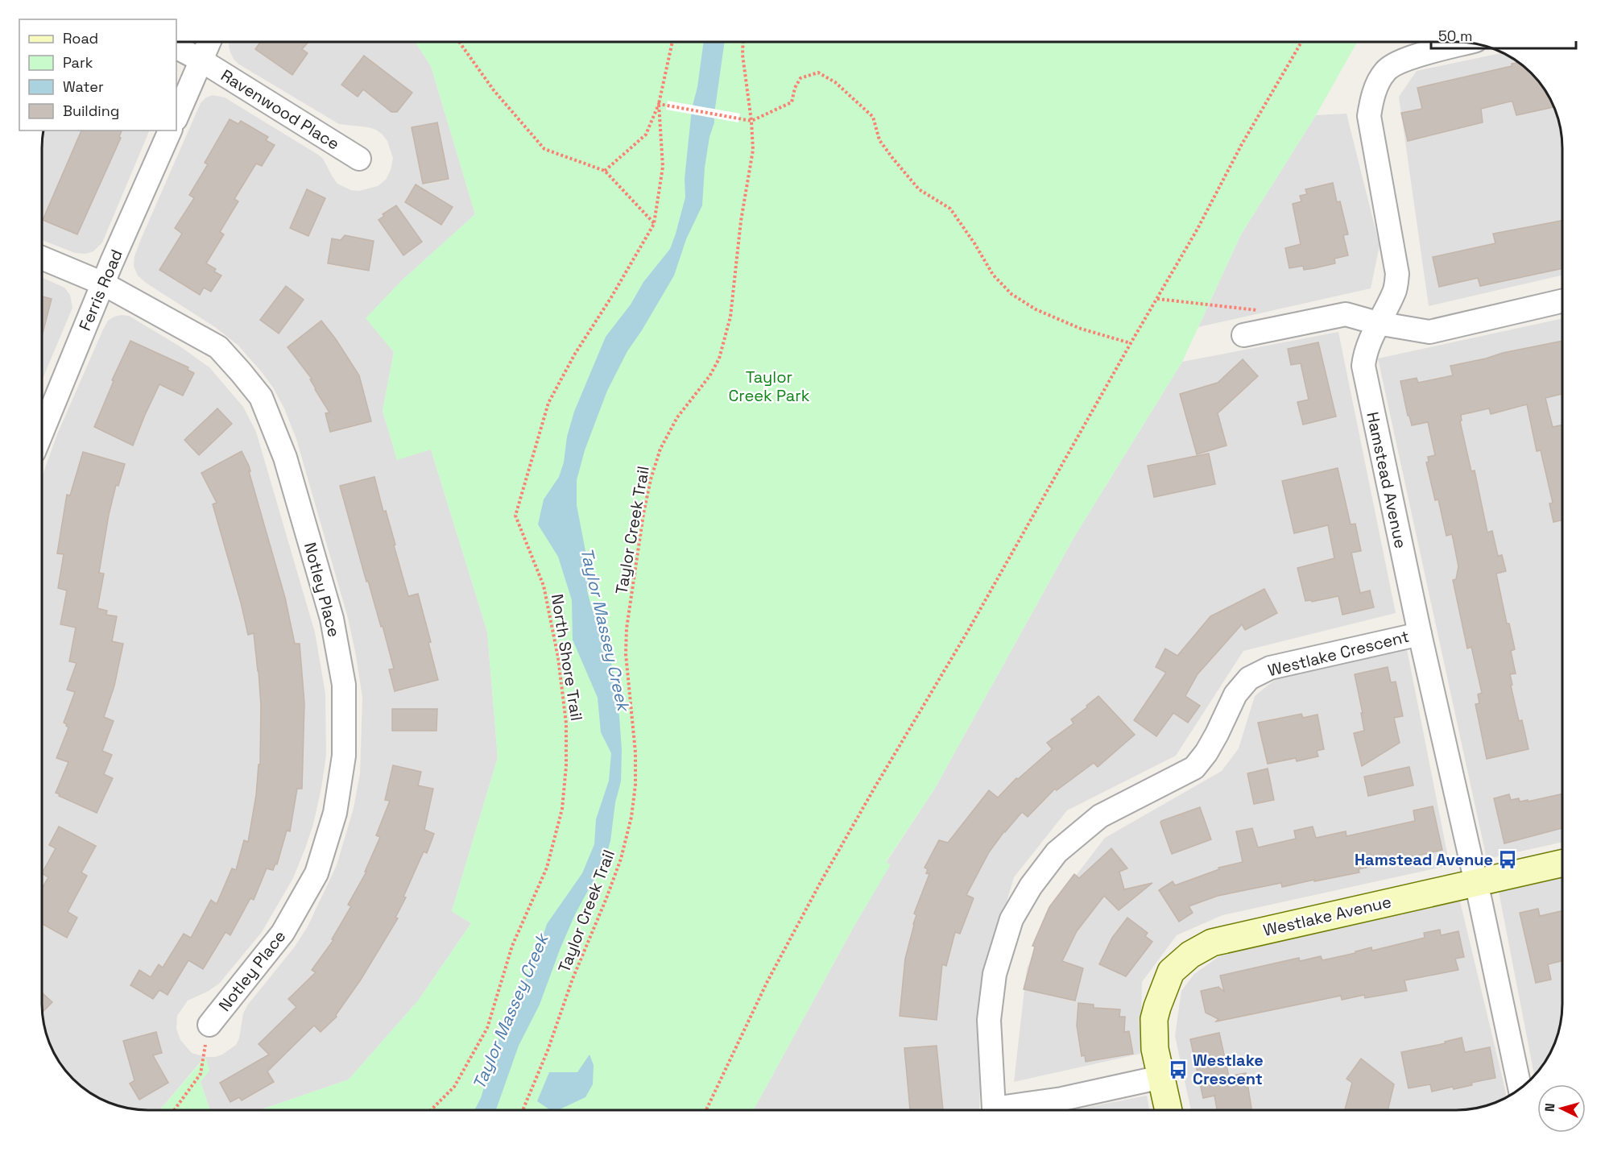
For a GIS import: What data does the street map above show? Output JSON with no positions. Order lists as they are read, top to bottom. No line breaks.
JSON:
{"streets":{"street":["Ravenwood Place","Ferris Road","Hamstead Avenue","Notley Place","Westlake Crescent","Westlake Avenue"],"path":["Taylor Creek Trail","North Shore Trail"]},"crossings":[["Ferris Road","Notley Place"],["Hamstead Avenue","Westlake Crescent"],["Hamstead Avenue","Westlake Avenue"],["Westlake Crescent","Westlake Avenue"]],"water":["Taylor Massey Creek"],"parks":["Taylor Creek Park"],"places":{"bus stop":["Hamstead Avenue","Westlake Crescent"]},"legend":["Road","Park","Water","Building"],"scale_bar":"50 m","north":"left"}
